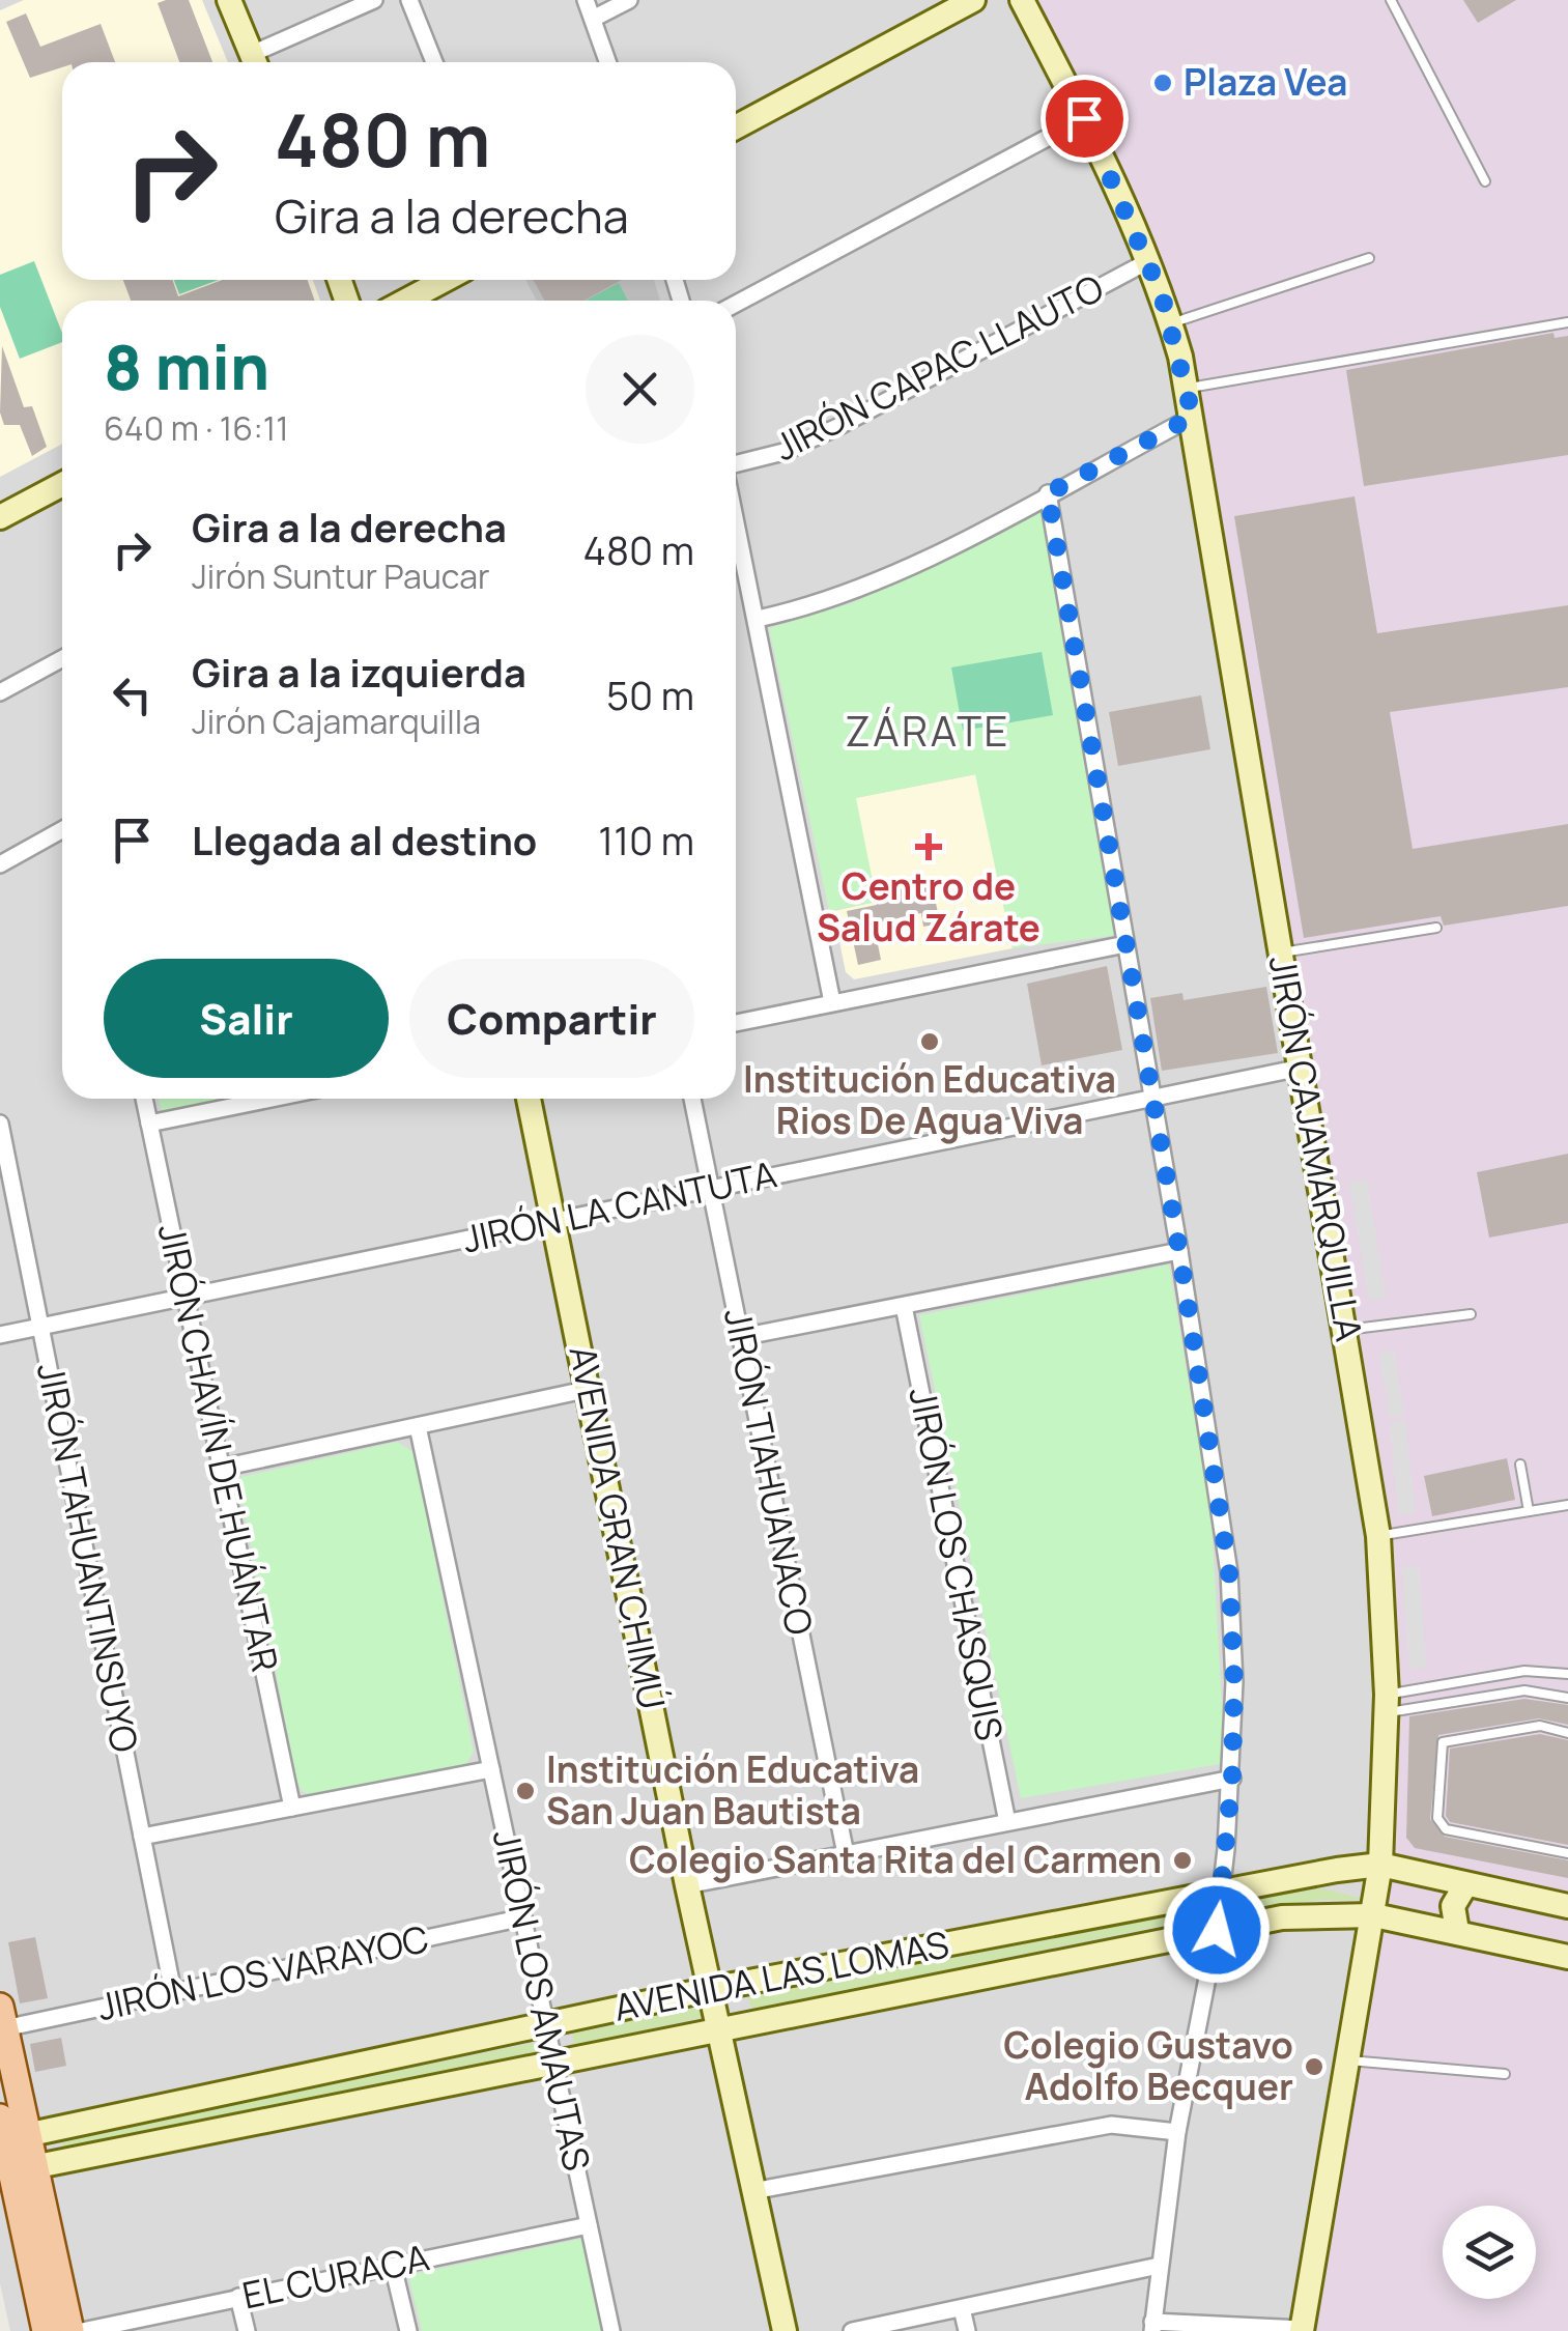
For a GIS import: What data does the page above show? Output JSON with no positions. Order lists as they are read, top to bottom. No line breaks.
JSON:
{"streets":{"street":["JIRÓN CAPAC LLAUTO","JIRÓN CAJAMARQUILLA","JIRÓN LA CANTUTA","JIRÓN CHAVÍN DE HUÁNTAR","JIRÓN TIAHUANACO","AVENIDA GRAN CHIMÚ","JIRÓN TAHUANTINSUYO","JIRÓN LOS CHASQUIS","JIRÓN LOS VARAYOC","AVENIDA LAS LOMAS","JIRÓN LOS AMAUTAS","EL CURACA"]},"crossings":[["JIRÓN CAPAC LLAUTO","JIRÓN CAJAMARQUILLA"],["JIRÓN CAJAMARQUILLA","JIRÓN LA CANTUTA"],["JIRÓN CAJAMARQUILLA","AVENIDA LAS LOMAS"],["JIRÓN LA CANTUTA","JIRÓN CHAVÍN DE HUÁNTAR"],["JIRÓN LA CANTUTA","JIRÓN TIAHUANACO"],["JIRÓN LA CANTUTA","AVENIDA GRAN CHIMÚ"],["JIRÓN LA CANTUTA","JIRÓN TAHUANTINSUYO"],["AVENIDA GRAN CHIMÚ","AVENIDA LAS LOMAS"],["JIRÓN TAHUANTINSUYO","JIRÓN LOS VARAYOC"],["JIRÓN LOS VARAYOC","JIRÓN LOS AMAUTAS"],["AVENIDA LAS LOMAS","JIRÓN LOS AMAUTAS"],["JIRÓN LOS AMAUTAS","EL CURACA"]],"districts":["ZÁRATE"],"places":{"other":["Plaza Vea","Institución Educativa Rios De Agua Viva","Institución Educativa San Juan Bautista","Colegio Santa Rita del Carmen","Colegio Gustavo Adolfo Becquer"],"health":["Centro de Salud Zárate"]},"page":{"turn":["480 m","Gira a la derecha"],"heading":["8 min","640 m · 16:11"],"list":[{"name":"Gira a la derecha","note":"Jirón Suntur Paucar","value":"480 m"},{"name":"Gira a la izquierda","note":"Jirón Cajamarquilla","value":"50 m"},{"name":"Llegada al destino","value":"110 m"}],"buttons":["Salir","Compartir"]}}
